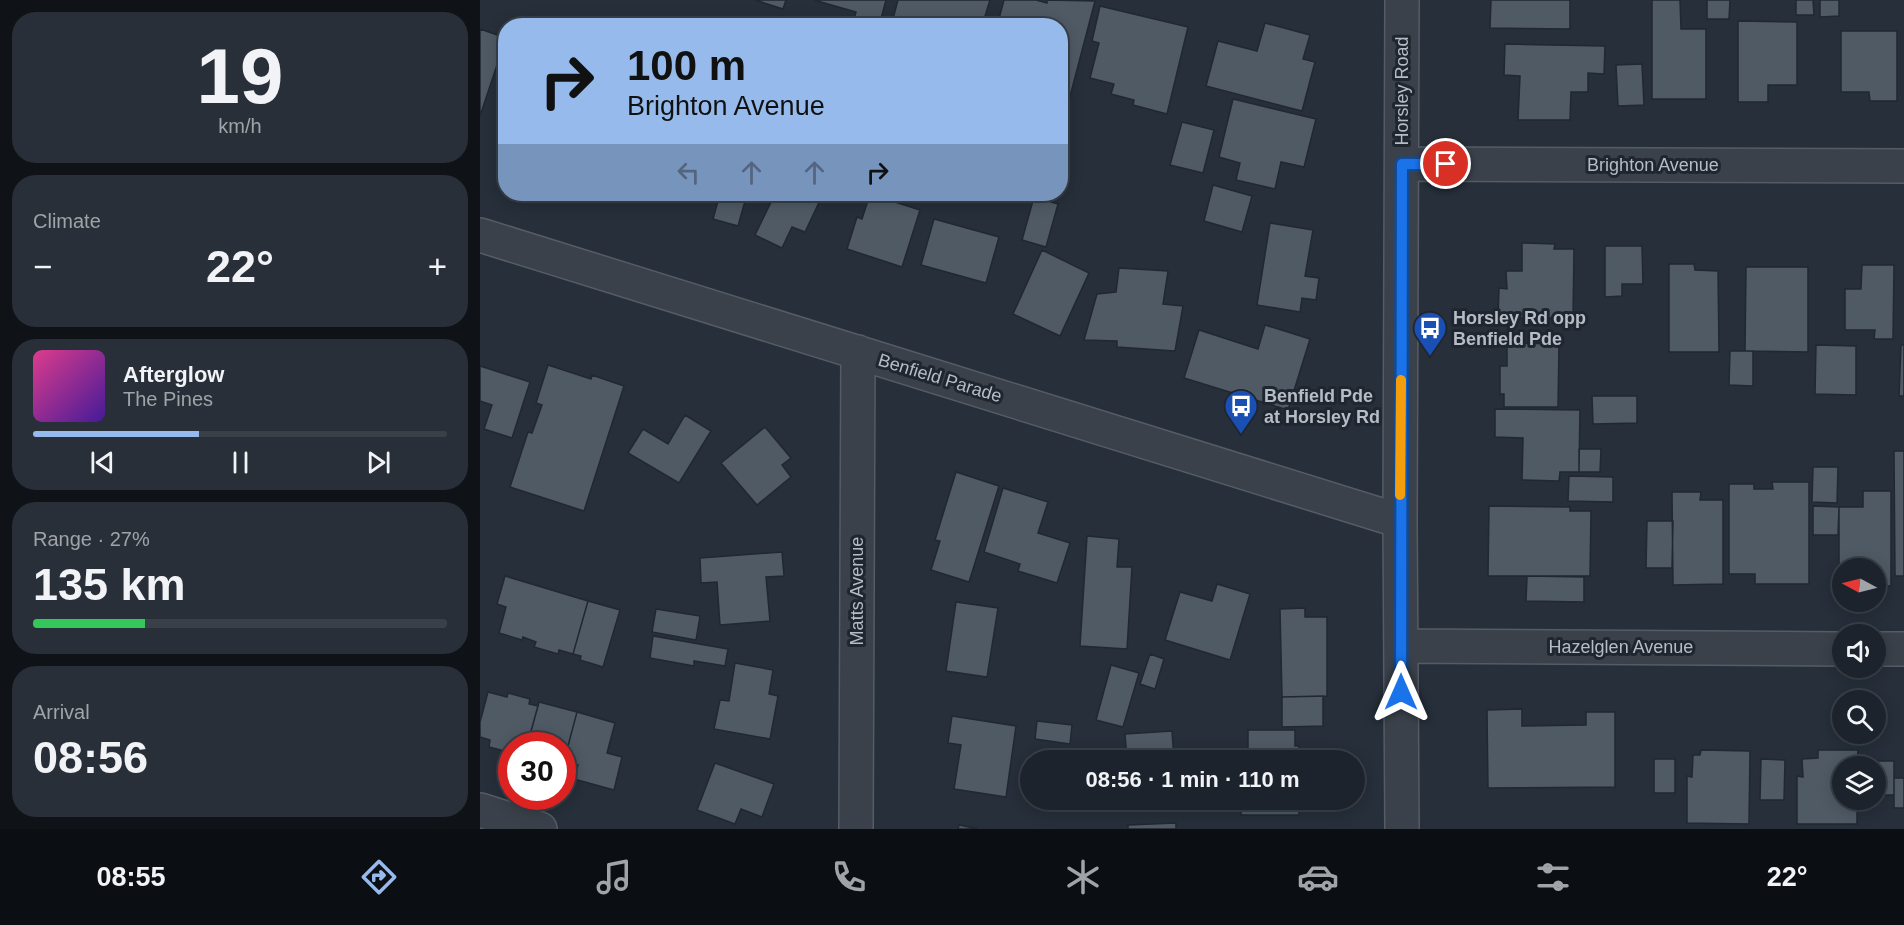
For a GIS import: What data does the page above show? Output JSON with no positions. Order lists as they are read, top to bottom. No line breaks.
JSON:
{"streets":{"street":["Horsley Road","Brighton Avenue","Benfield Parade","Matts Avenue","Hazelglen Avenue"]},"crossings":[["Horsley Road","Brighton Avenue"],["Horsley Road","Benfield Parade"],["Horsley Road","Hazelglen Avenue"],["Benfield Parade","Matts Avenue"]],"places":{"bus stop":["Horsley Rd opp Benfield Pde","Benfield Pde at Horsley Rd"]},"north":"left","page":{"tile":[["19","km/h"],"Climate",["Range · 27%","135 km"],["Arrival","08:56"]],"turn":["100 m","Brighton Avenue"],"heat":["−","22°","+"],"song":["Afterglow","The Pines"],"limit":"30","trip":"08:56 · 1 min · 110 m","tabs":["08:55","22°"]}}
